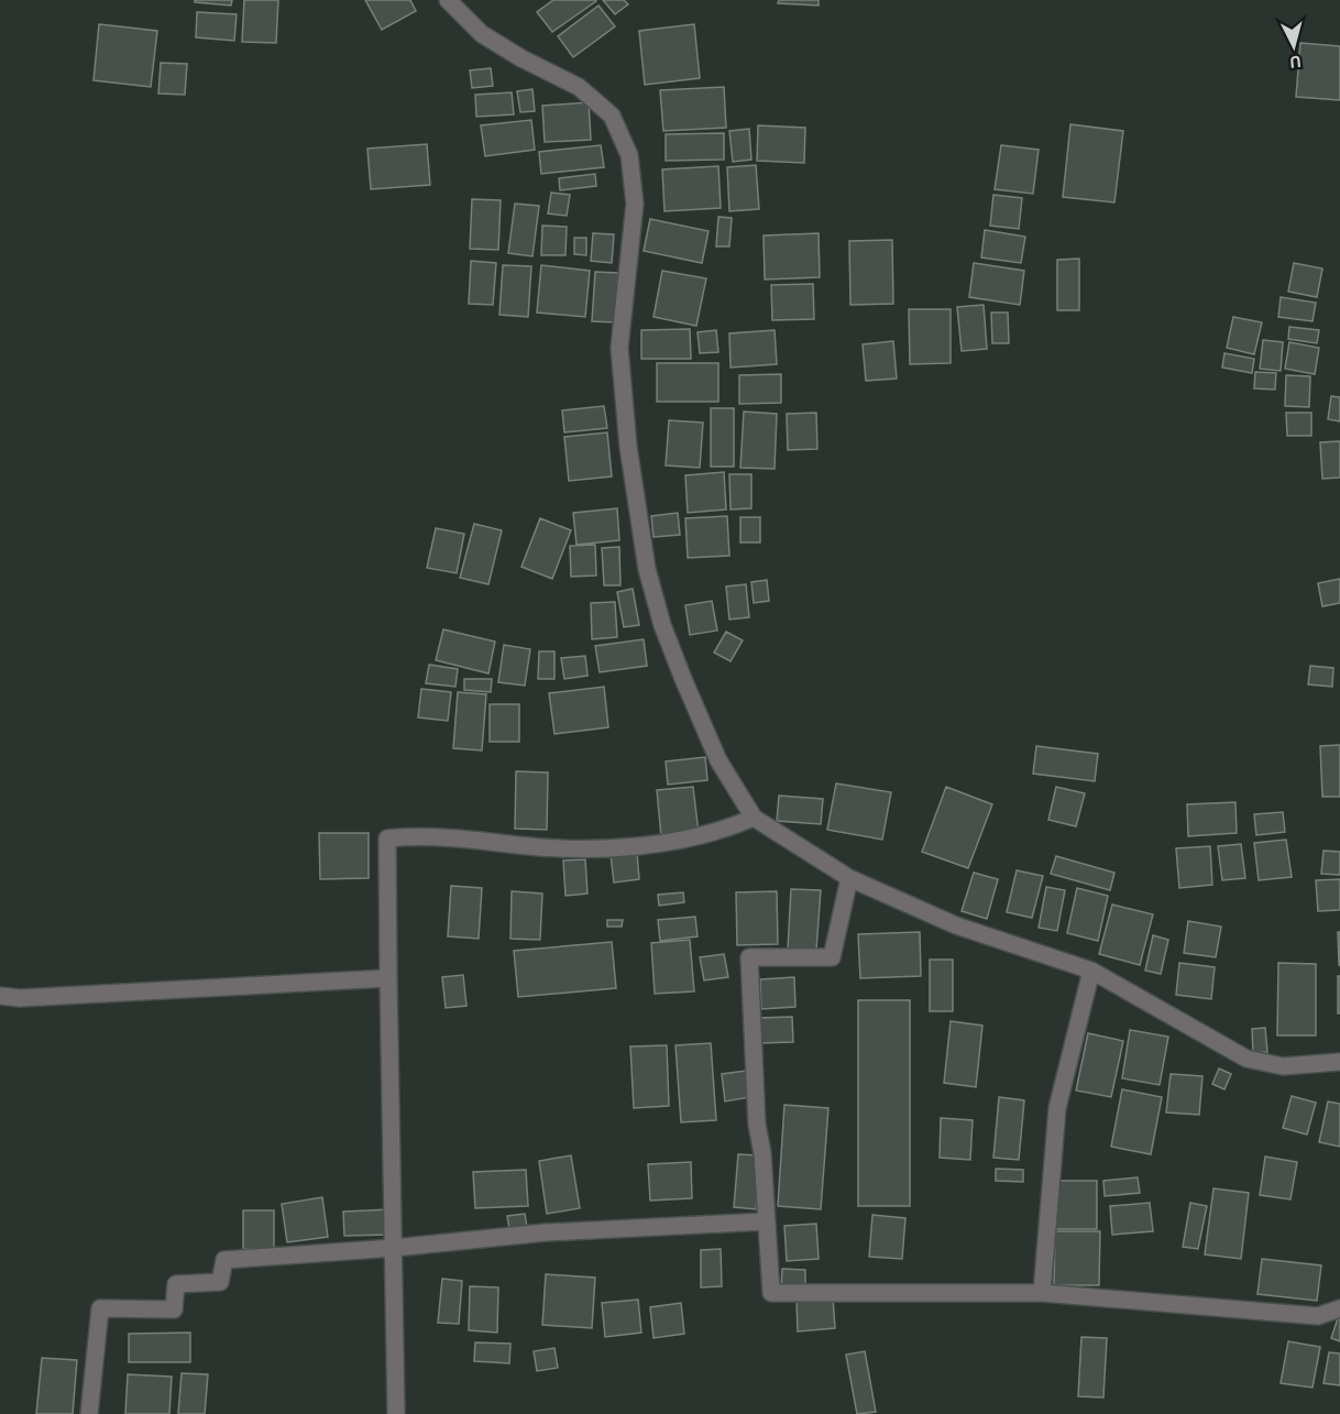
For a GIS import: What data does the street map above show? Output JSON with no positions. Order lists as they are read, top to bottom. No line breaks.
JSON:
{"north":"bottom"}
